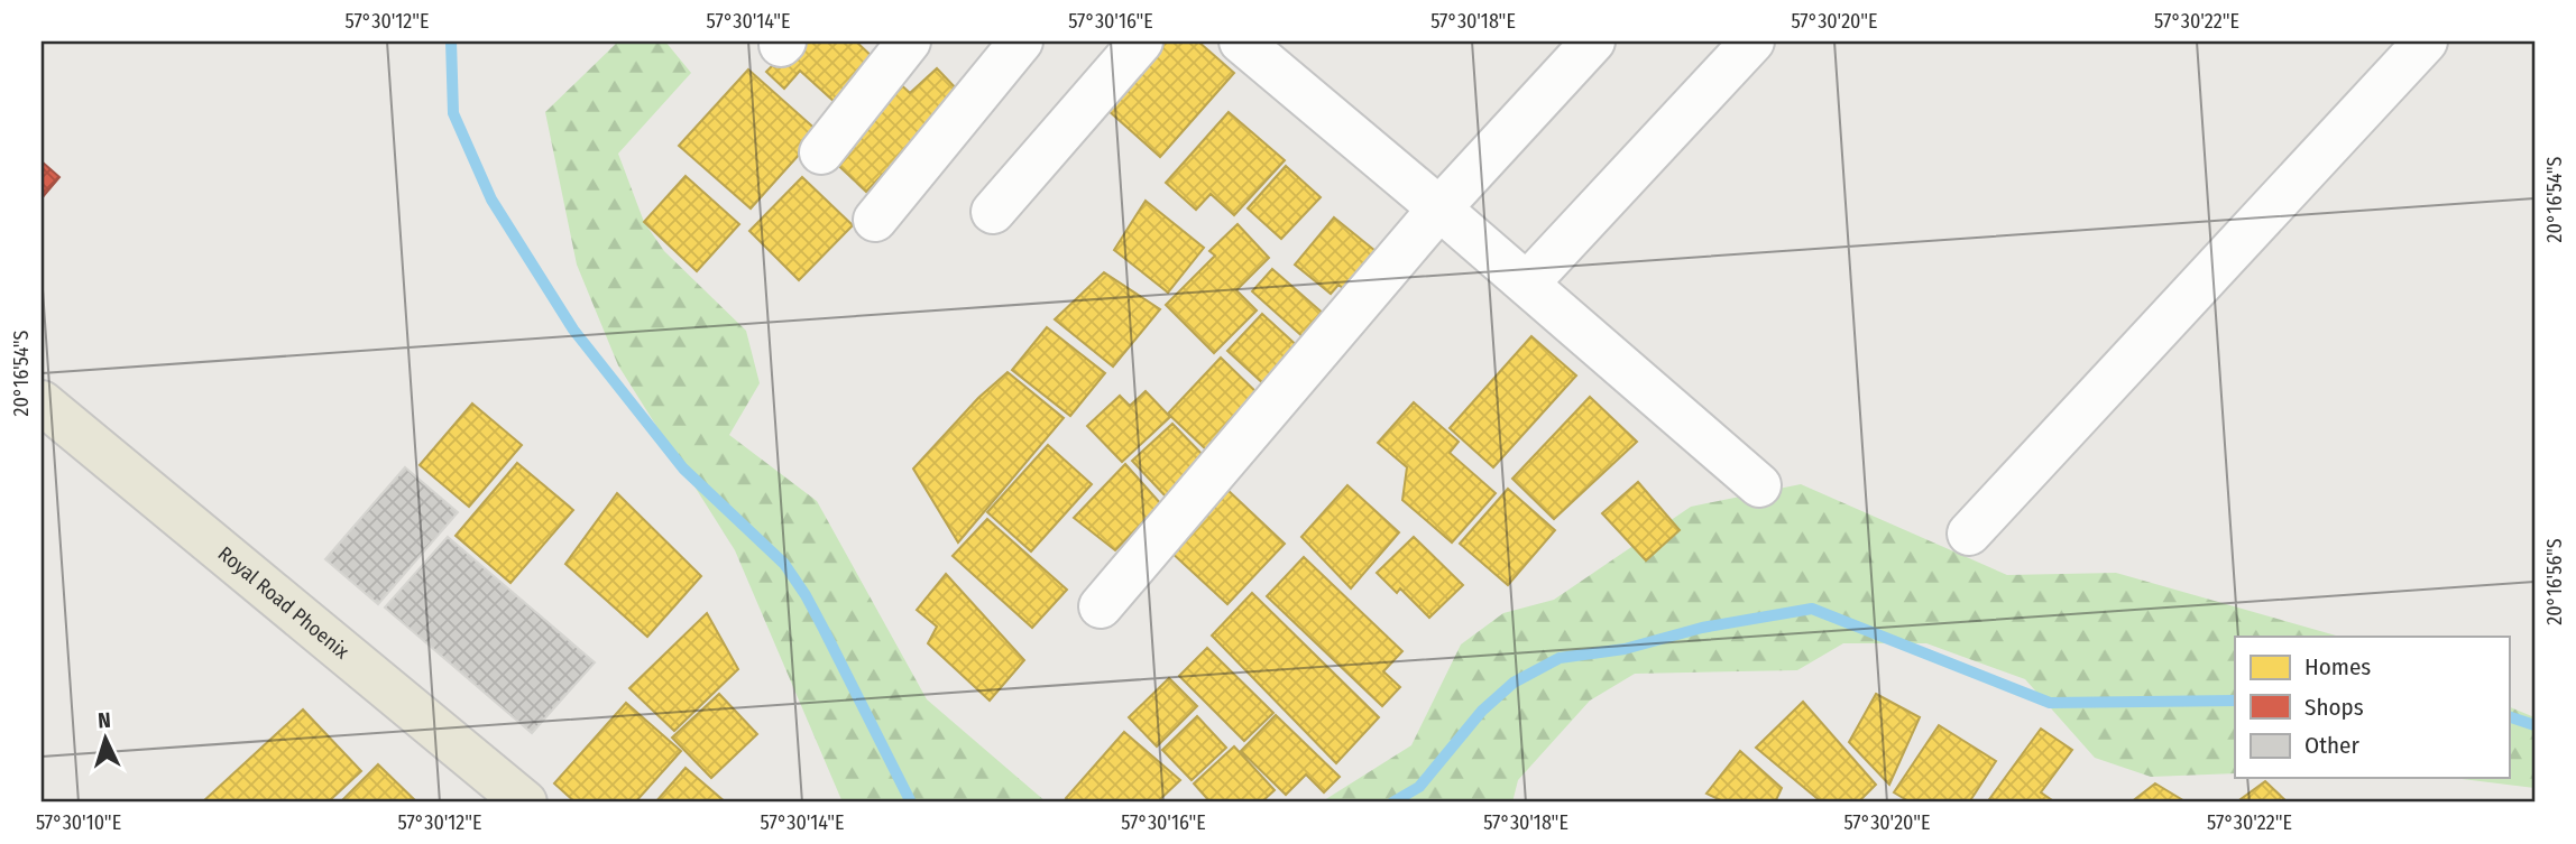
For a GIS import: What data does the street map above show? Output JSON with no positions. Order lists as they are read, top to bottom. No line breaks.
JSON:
{"streets":{"main road":["Royal Road Phoenix"]},"legend":["Homes","Shops","Other"],"north":"top","coordinates":["57°30'12\"E","57°30'14\"E","57°30'16\"E","57°30'18\"E","57°30'20\"E","57°30'22\"E","20°16'54\"S","20°16'56\"S","57°30'10\"E"]}
